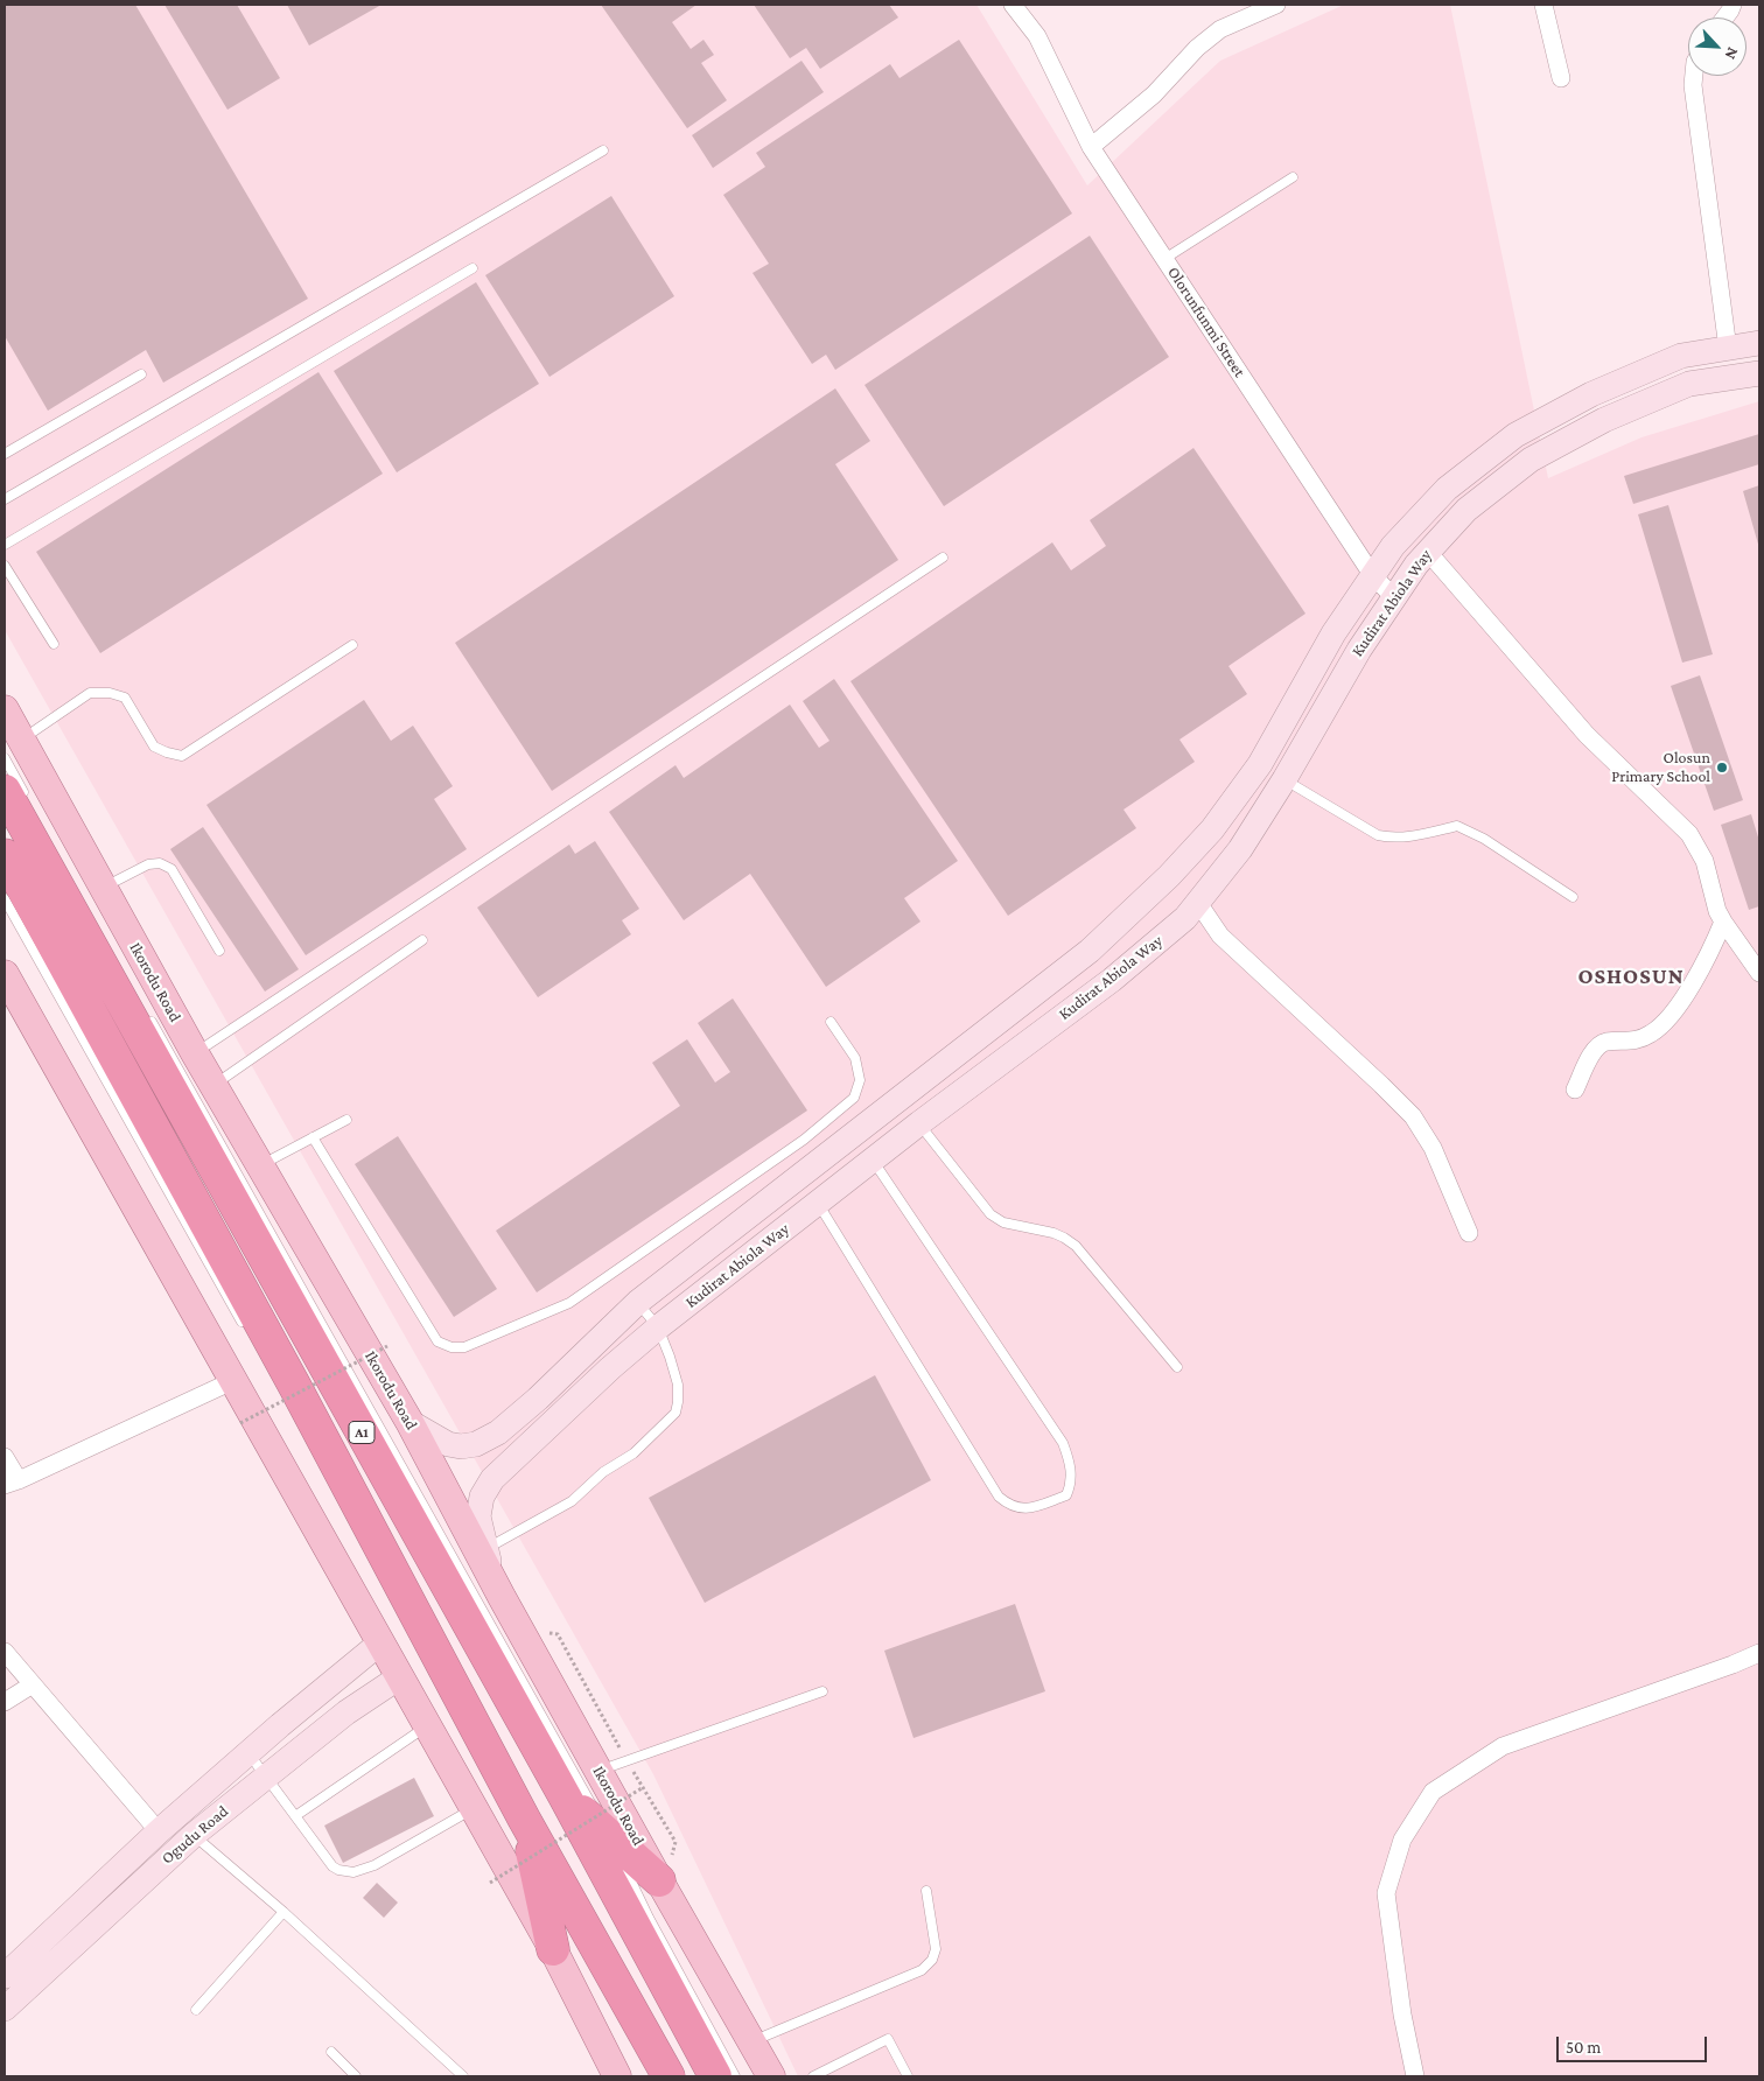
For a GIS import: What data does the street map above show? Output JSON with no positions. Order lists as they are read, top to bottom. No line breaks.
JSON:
{"streets":{"highway":["A1"],"main road":["Kudirat Abiola Way","Ikorodu Road","Ogudu Road"],"street":["Olorunfunmi Street"]},"crossings":[["Olorunfunmi Street","Kudirat Abiola Way"],["Kudirat Abiola Way","Ikorodu Road"]],"districts":["OSHOSUN"],"places":["Olosun Primary School"],"scale_bar":"50 m","north":"bottom right"}
